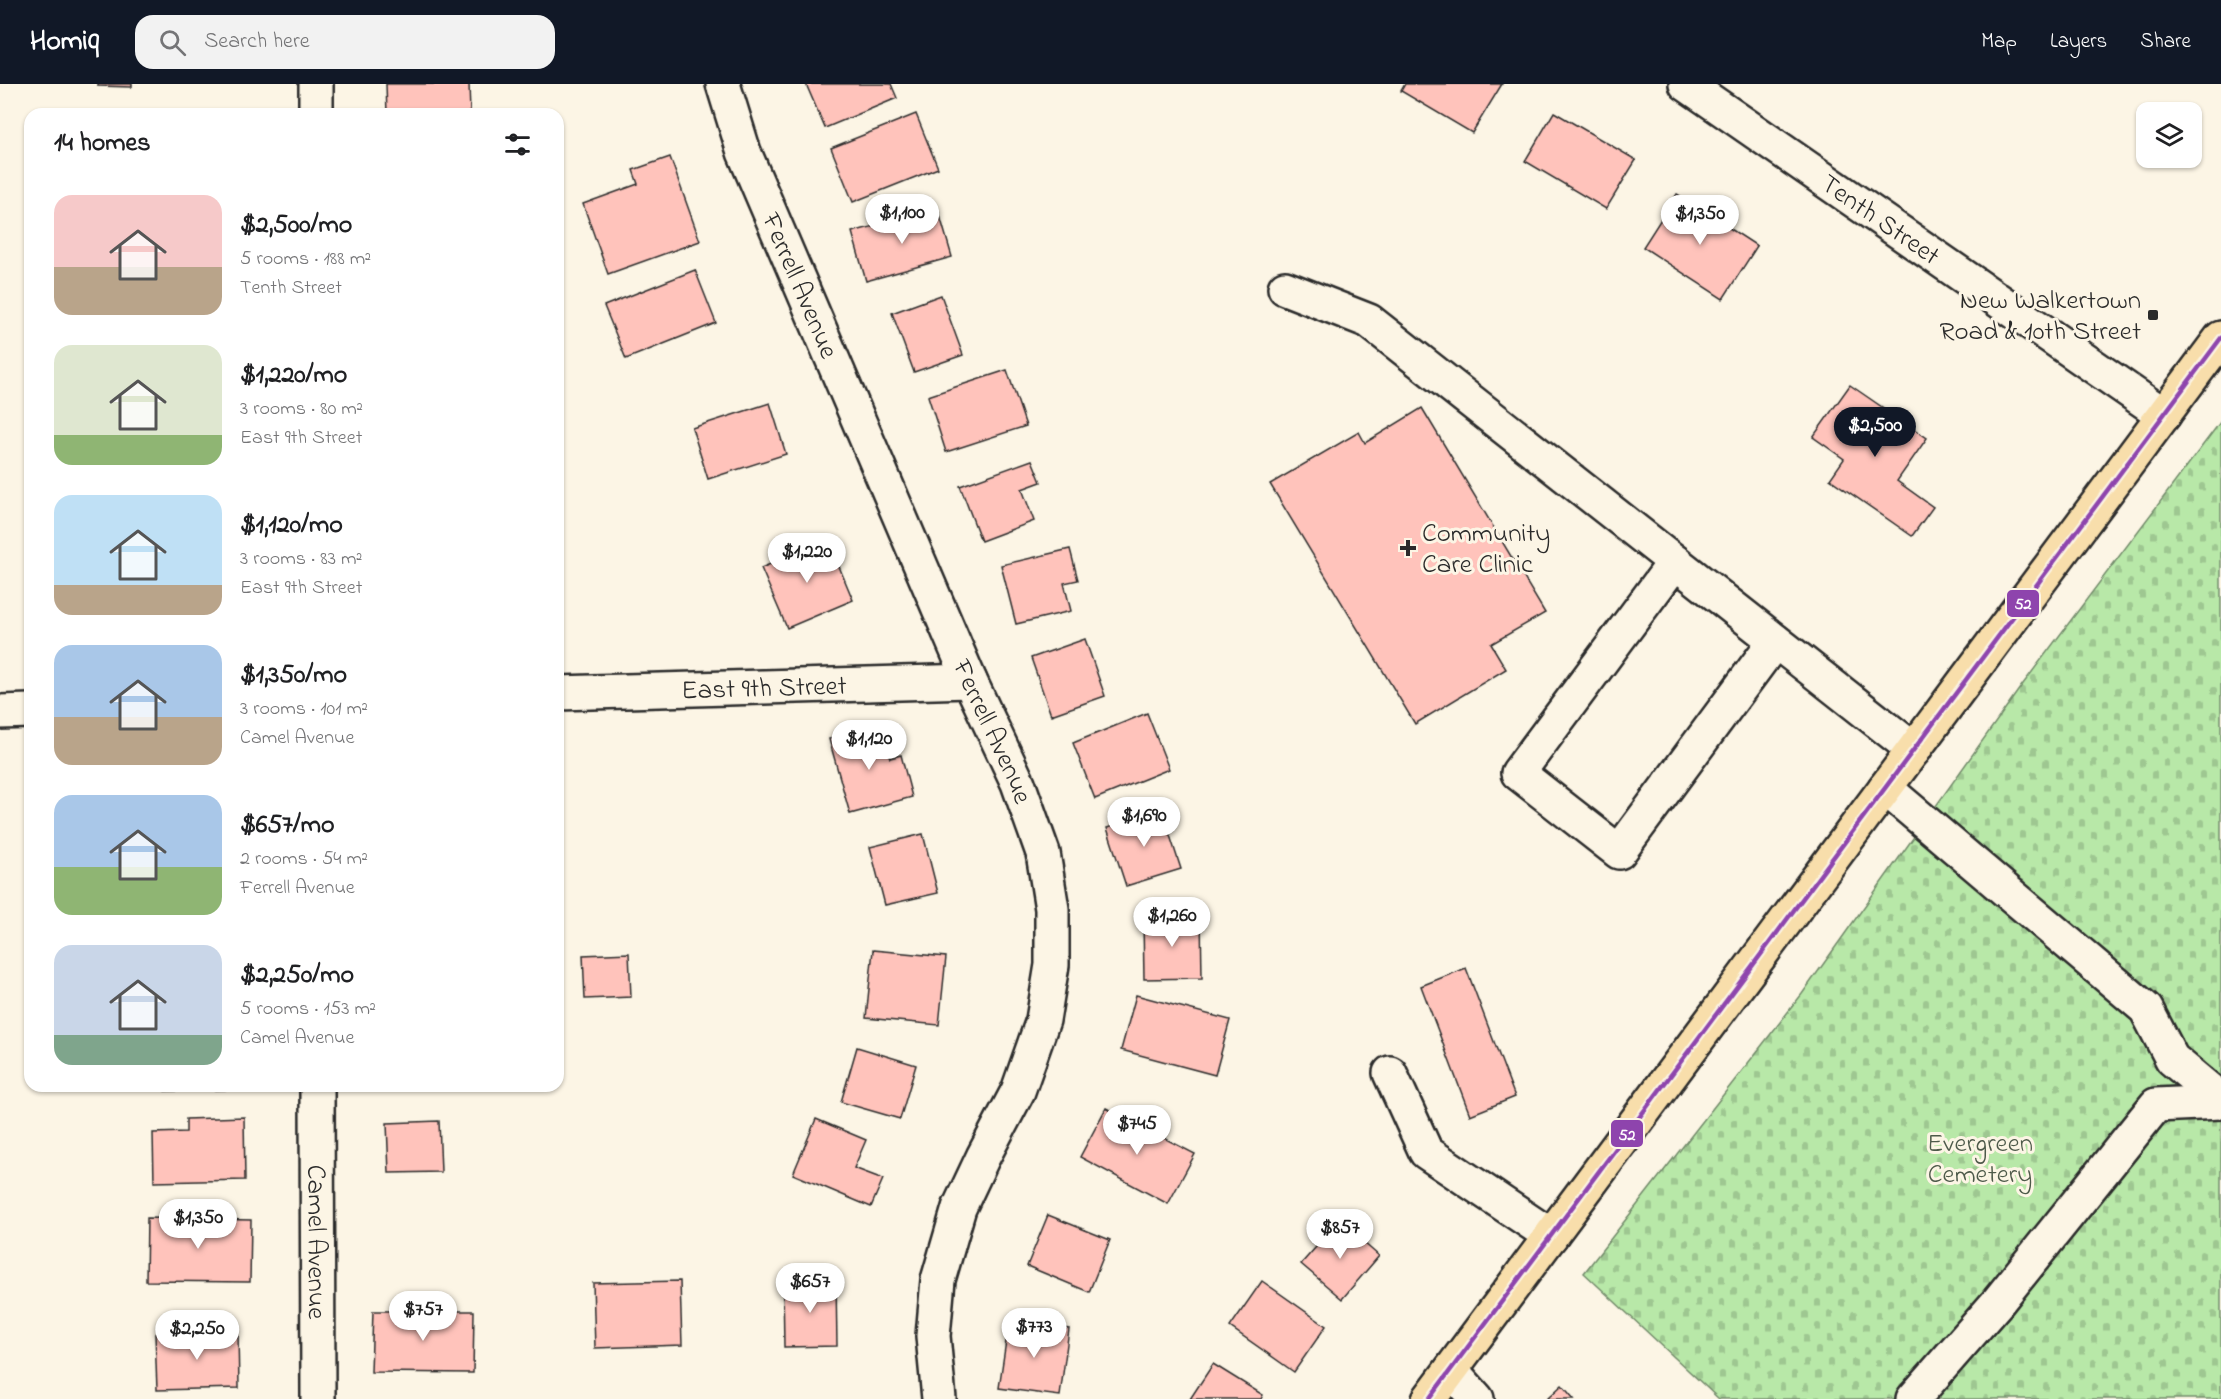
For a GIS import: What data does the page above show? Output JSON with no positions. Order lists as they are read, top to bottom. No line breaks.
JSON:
{"streets":{"street":["Tenth Street","Ferrell Avenue","East 9th Street","Camel Avenue"]},"crossings":[["Ferrell Avenue","East 9th Street"]],"parks":["Evergreen Cemetery"],"places":{"transit":["New Walkertown Road & 10th Street"],"health":["Community Care Clinic"]},"lines":["transit line 52"],"page":{"header":"Homiq","search":"Search here","nav":["Map","Layers","Share"],"heading":"14 homes","list":[{"name":"$2,500/mo","note":"5 rooms · 188 m² · Tenth Street"},{"name":"$1,220/mo","note":"3 rooms · 80 m² · East 9th Street"},{"name":"$1,120/mo","note":"3 rooms · 83 m² · East 9th Street"},{"name":"$1,350/mo","note":"3 rooms · 101 m² · Camel Avenue"},{"name":"$657/mo","note":"2 rooms · 54 m² · Ferrell Avenue"},{"name":"$2,250/mo","note":"5 rooms · 153 m² · Camel Avenue"}],"price":["$1,100","$1,350","$2,500","$1,220","$1,120","$1,690","$1,260","$745","$1,350","$857","$657","$757","$773","$2,250"]}}
